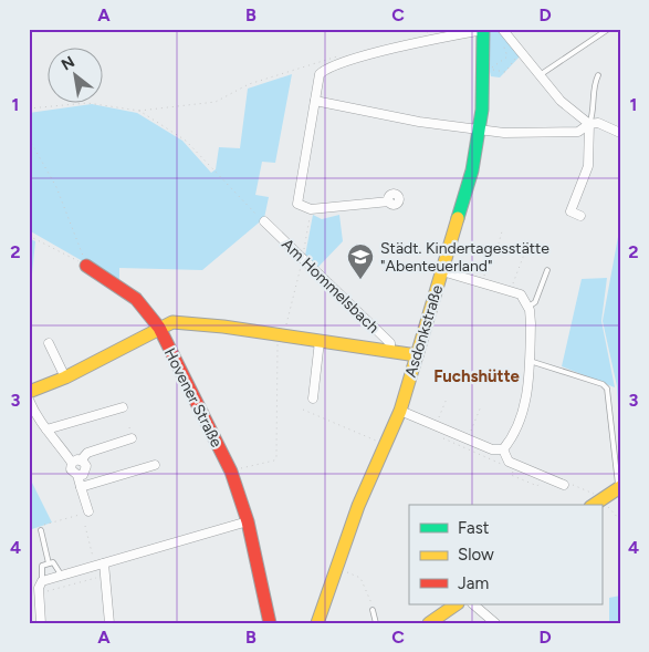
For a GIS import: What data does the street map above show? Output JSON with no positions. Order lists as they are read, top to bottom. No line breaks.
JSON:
{"streets":{"street":["Am Hommelsbach","Asdonkstraße","Hovener Straße"]},"crossings":[["Am Hommelsbach","Asdonkstraße"],["Am Hommelsbach","Hovener Straße"]],"districts":["Fuchshütte"],"places":{"school or university":["Städt. Kindertagesstätte \"Abenteuerland\""]},"legend":["Fast","Slow","Jam"],"north":"top left","grid":{"columns":["A","B","C","D"],"rows":["1","2","3","4"]}}
